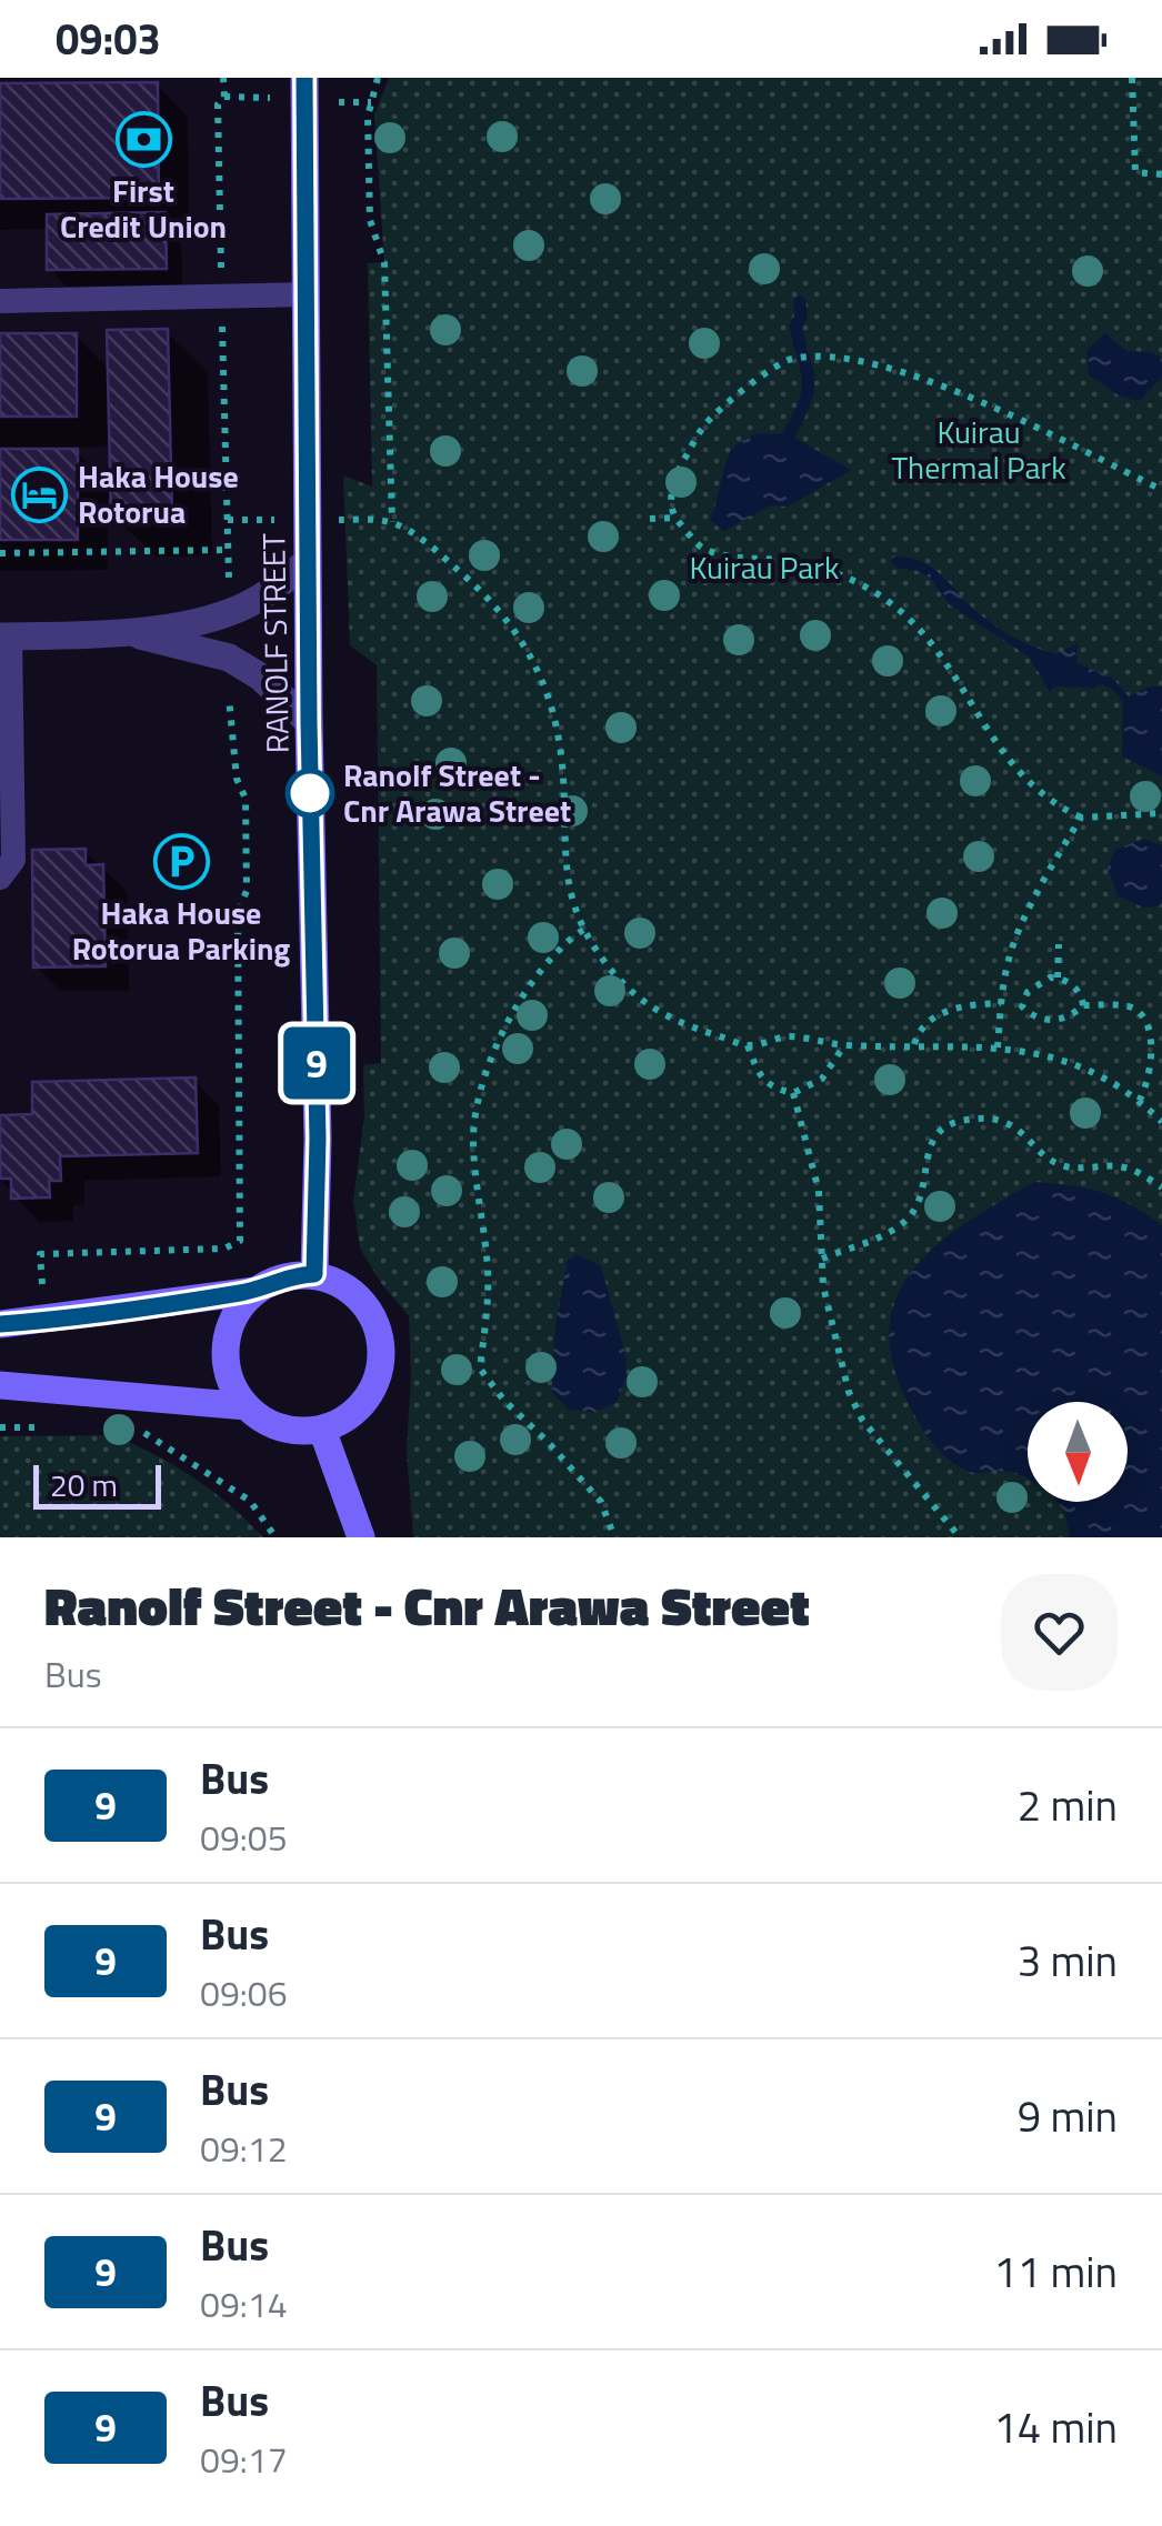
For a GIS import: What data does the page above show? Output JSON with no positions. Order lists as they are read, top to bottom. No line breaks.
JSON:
{"streets":{"main road":["RANOLF STREET"]},"parks":["Kuirau Thermal Park","Kuirau Park"],"places":{"bank":["First Credit Union"],"hotel":["Haka House Rotorua"],"other":["Ranolf Street - Cnr Arawa Street"],"parking":["Haka House Rotorua Parking"]},"lines":["bus line 9"],"scale_bar":"20 m","north":"bottom","page":{"status":"09:03","on_map":"9","scale":"20 m","heading":["Ranolf Street - Cnr Arawa Street","Bus"],"list":[{"mark":"9","name":"Bus","note":"09:05","value":"2 min"},{"mark":"9","name":"Bus","note":"09:06","value":"3 min"},{"mark":"9","name":"Bus","note":"09:12","value":"9 min"},{"mark":"9","name":"Bus","note":"09:14","value":"11 min"},{"mark":"9","name":"Bus","note":"09:17","value":"14 min"}]}}
